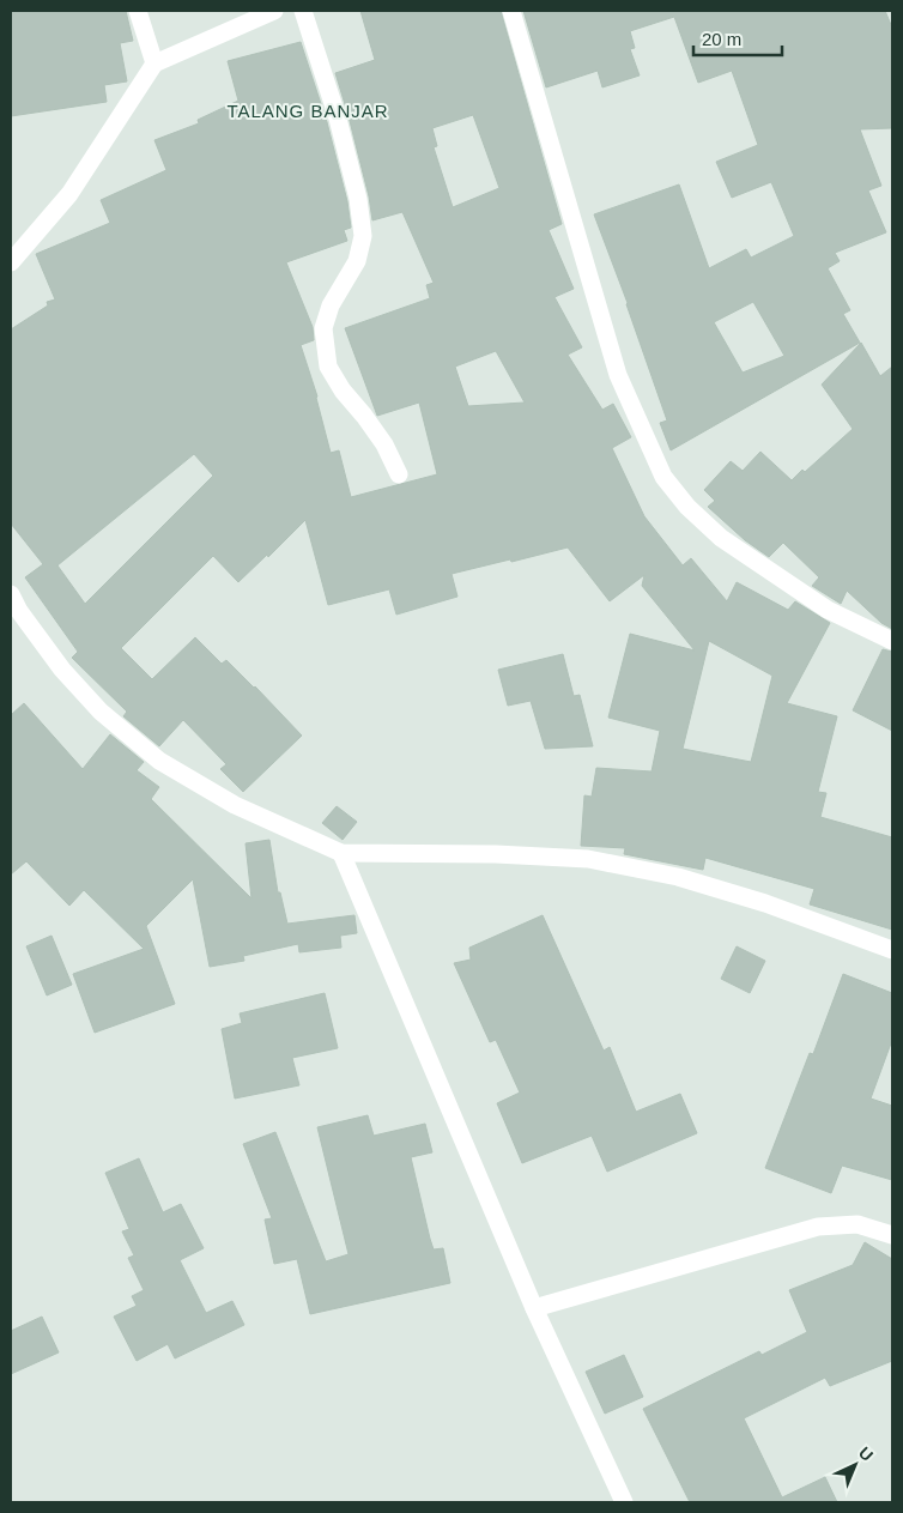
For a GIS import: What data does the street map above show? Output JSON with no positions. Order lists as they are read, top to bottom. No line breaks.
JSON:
{"districts":["TALANG BANJAR"],"scale_bar":"20 m","north":"top right"}
